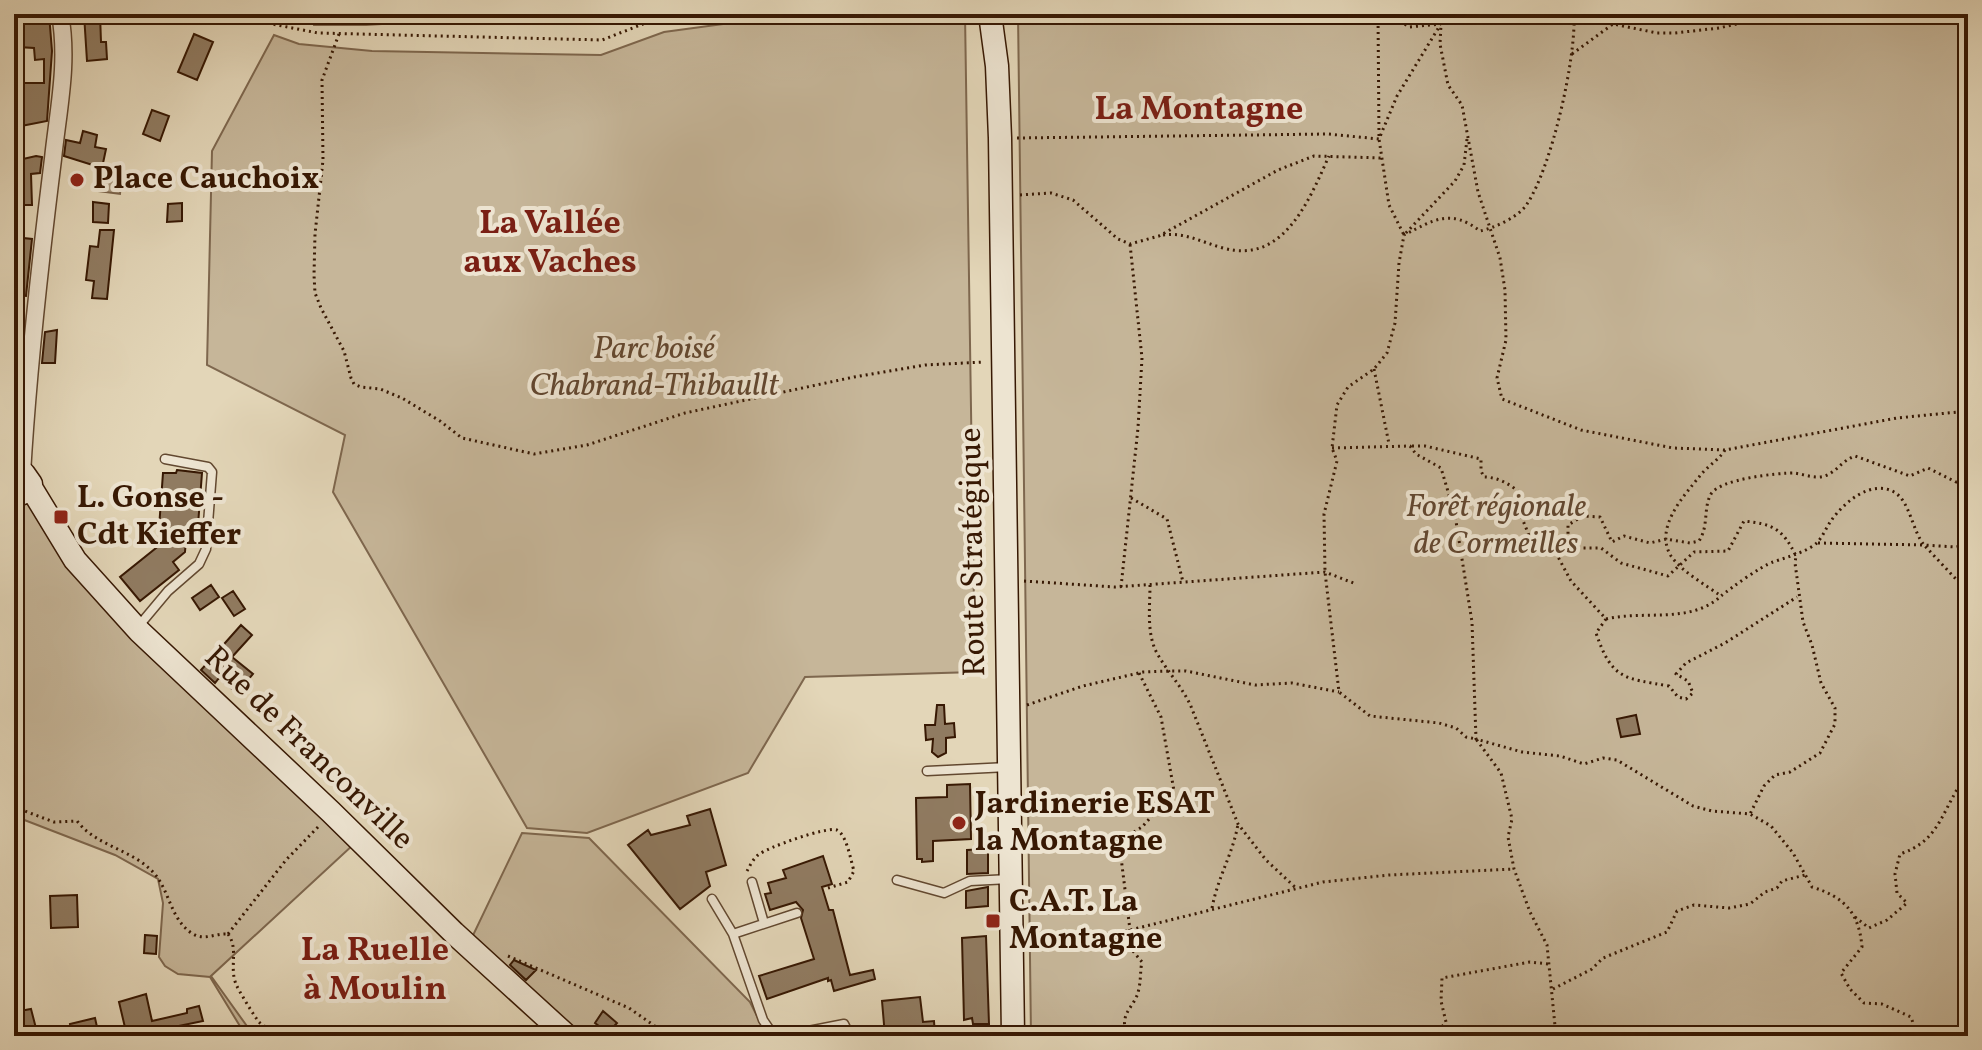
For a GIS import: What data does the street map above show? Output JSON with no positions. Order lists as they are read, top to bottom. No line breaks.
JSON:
{"streets":{"street":["Route Stratégique","Rue de Franconville"]},"districts":["La Montagne","La Vallée aux Vaches","La Ruelle à Moulin"],"parks":["Parc boisé Chabrand-Thibaullt","Forêt régionale de Cormeilles"],"places":{"other":["Place Cauchoix","Jardinerie ESAT la Montagne"],"transit":["L. Gonse - Cdt Kieffer","C.A.T. La Montagne"]}}
